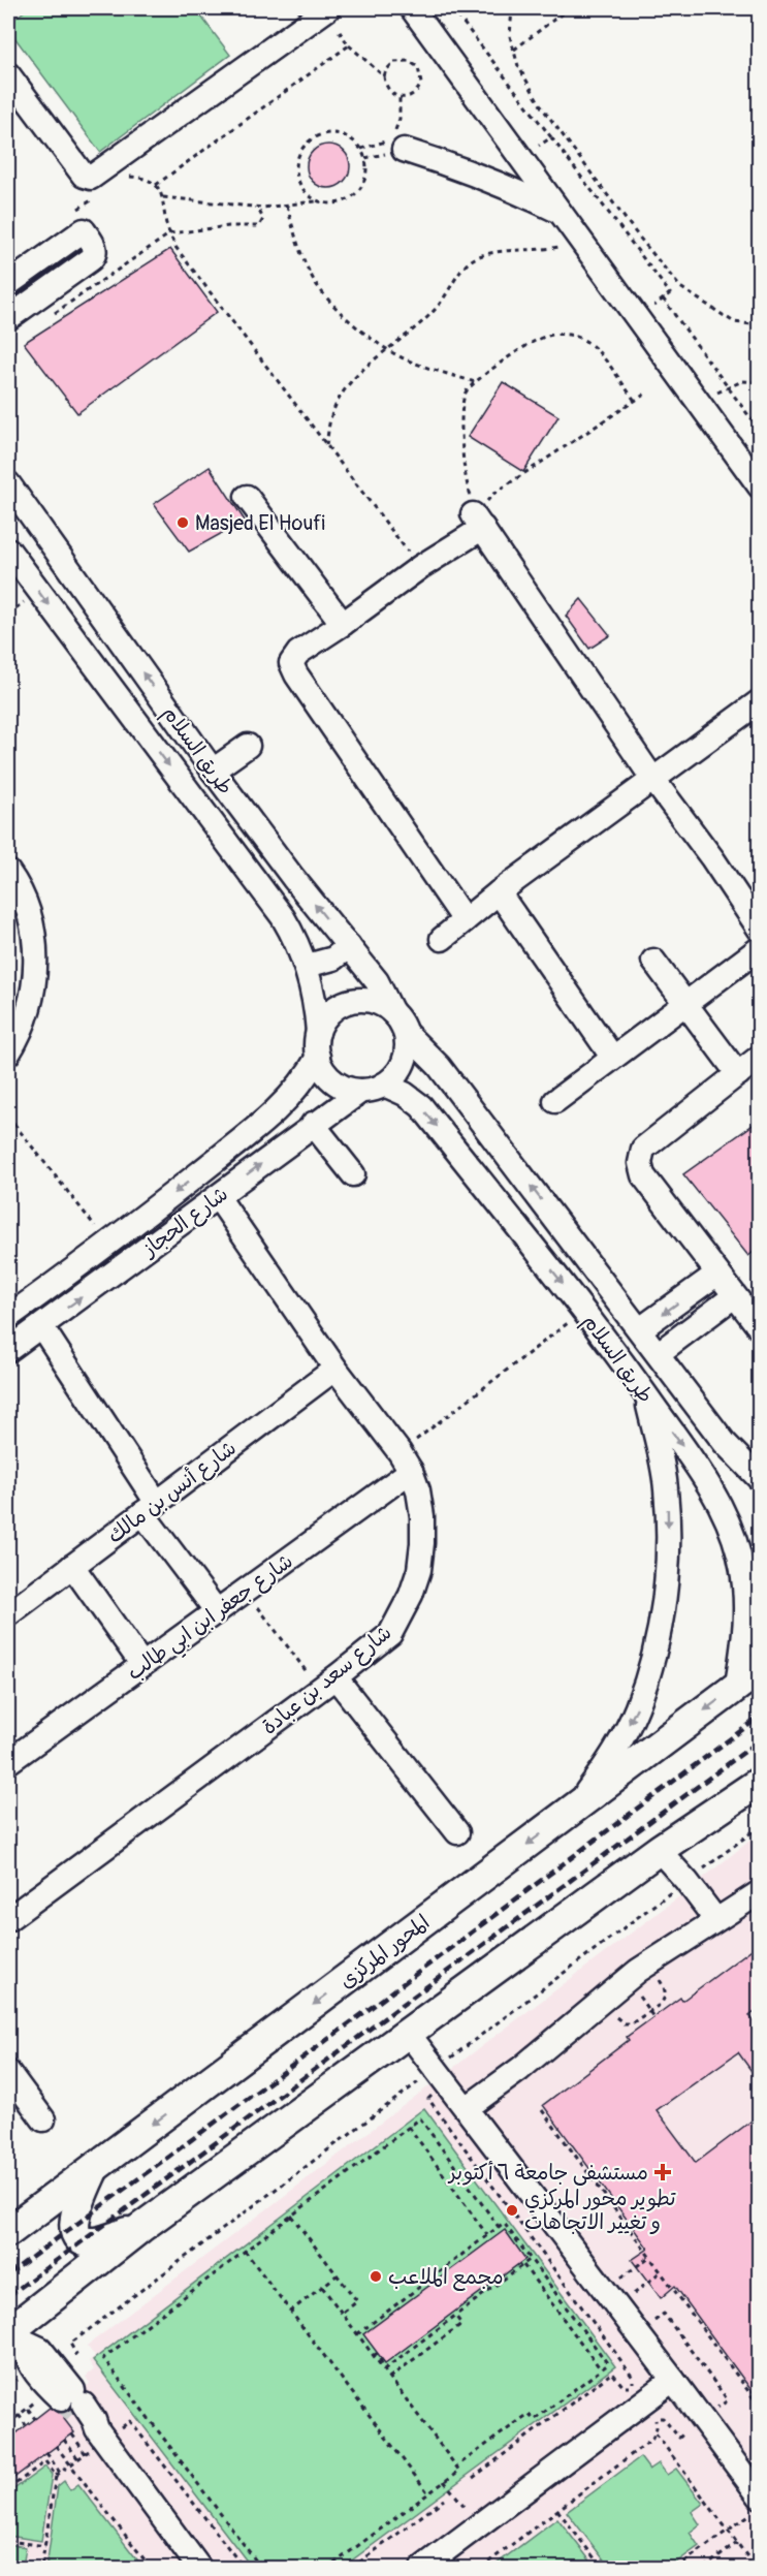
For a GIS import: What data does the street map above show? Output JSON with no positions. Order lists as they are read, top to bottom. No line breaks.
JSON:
{"streets":{"main road":["المحور المركزى"],"street":["طريق السلام","شارع الحجاز","شارع أنس بن مالك","شارع جعفر ابن ابي طالب","شارع سعد بن عبادة"]},"crossings":[["طريق السلام","شارع الحجاز"],["طريق السلام","المحور المركزى"],["شارع الحجاز","شارع سعد بن عبادة"],["شارع أنس بن مالك","شارع سعد بن عبادة"],["شارع جعفر ابن ابي طالب","شارع سعد بن عبادة"]],"places":{"other":["Masjed El Houfi","تطوير محور المركزي و تغيير الاتجاهات","مجمع الملاعب"],"health":["مستشفى جامعة ٦ أكتوبر"]}}
